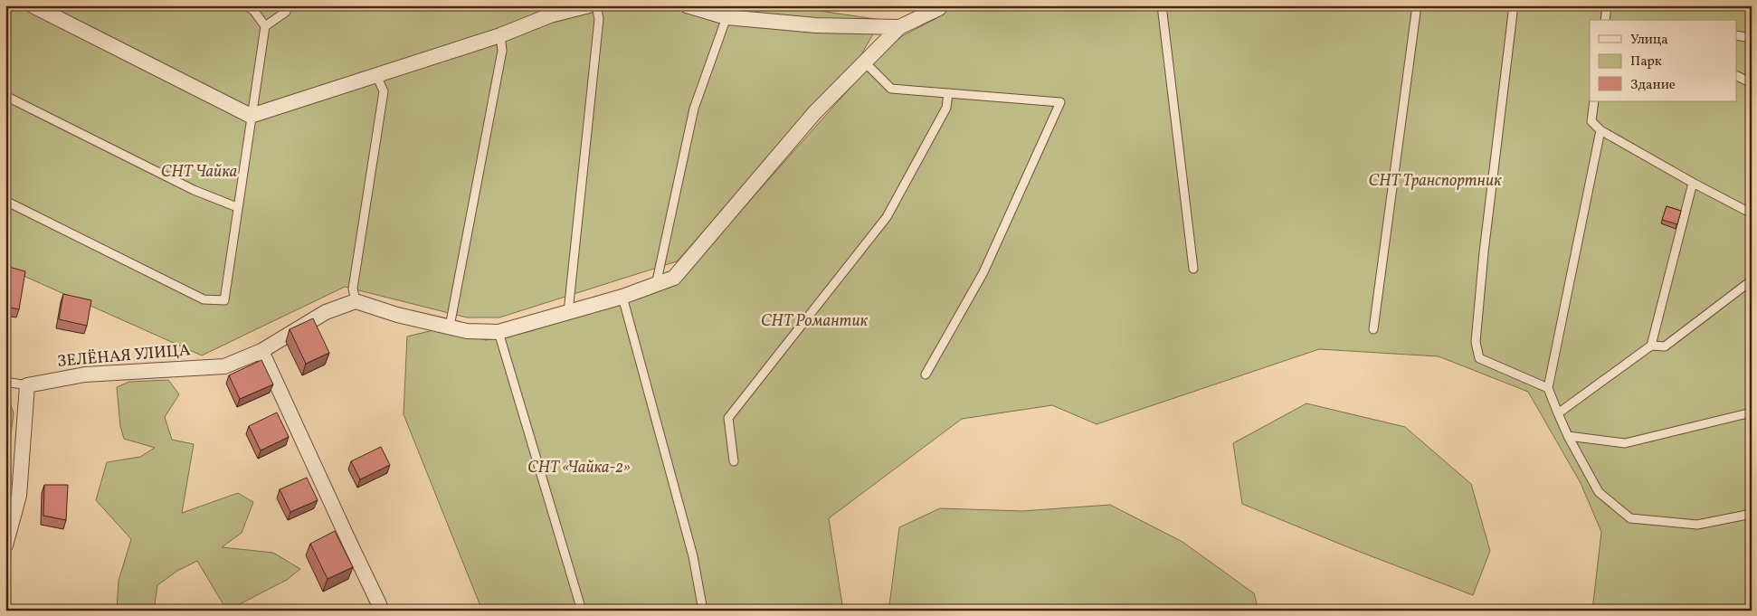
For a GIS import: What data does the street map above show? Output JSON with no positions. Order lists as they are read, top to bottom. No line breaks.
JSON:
{"streets":{"street":["ЗЕЛЁНАЯ УЛИЦА"]},"parks":["СНТ Чайка","СНТ Транспортник","СНТ Романтик","СНТ «Чайка-2»"],"legend":["Улица","Парк","Здание"]}
